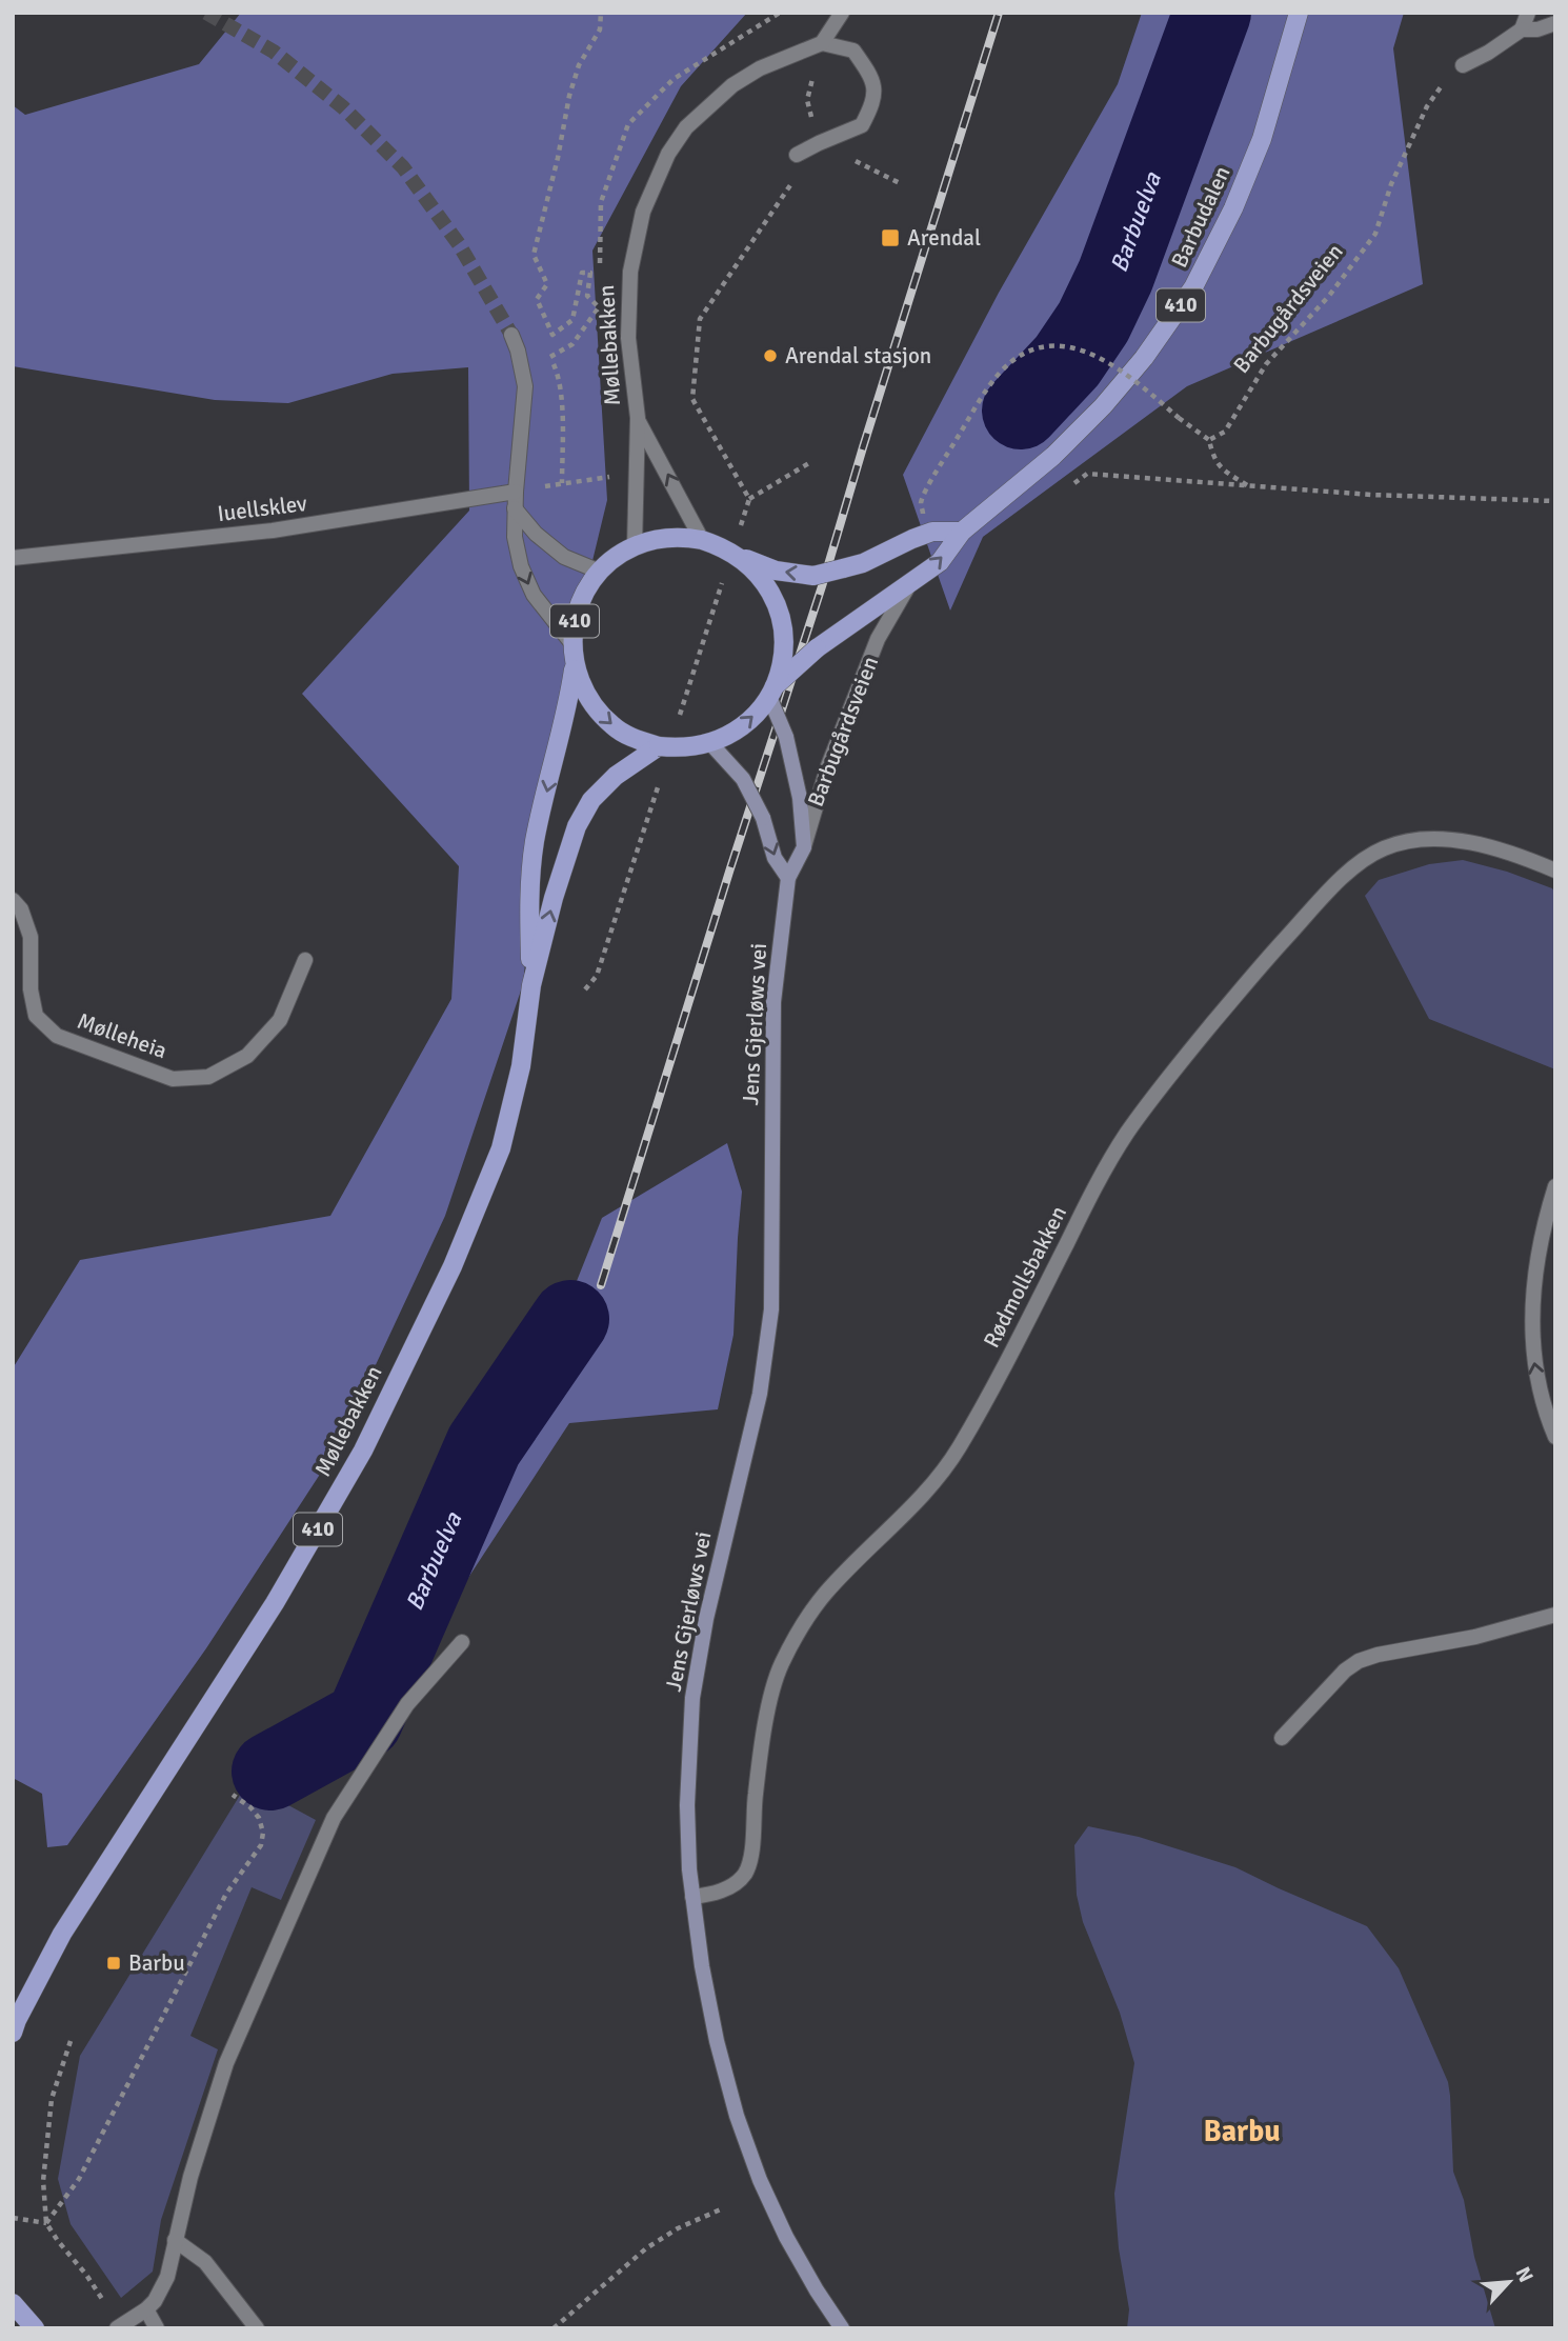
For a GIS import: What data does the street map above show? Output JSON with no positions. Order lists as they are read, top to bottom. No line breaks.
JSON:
{"streets":{"main road":["Barbudalen","410","Møllebakken","Jens Gjerløws vei"],"street":["Iuellsklev","Mølleheia","Rødmollsbakken"],"path":["Barbugårdsveien"]},"crossings":[["Barbudalen","410"],["Barbudalen","Møllebakken"],["410","Møllebakken"],["Jens Gjerløws vei","Rødmollsbakken"]],"districts":["Barbu"],"water":["Barbuelva"],"places":{"transit":["Arendal","Barbu"],"other":["Arendal stasjon"]},"north":"top right"}
